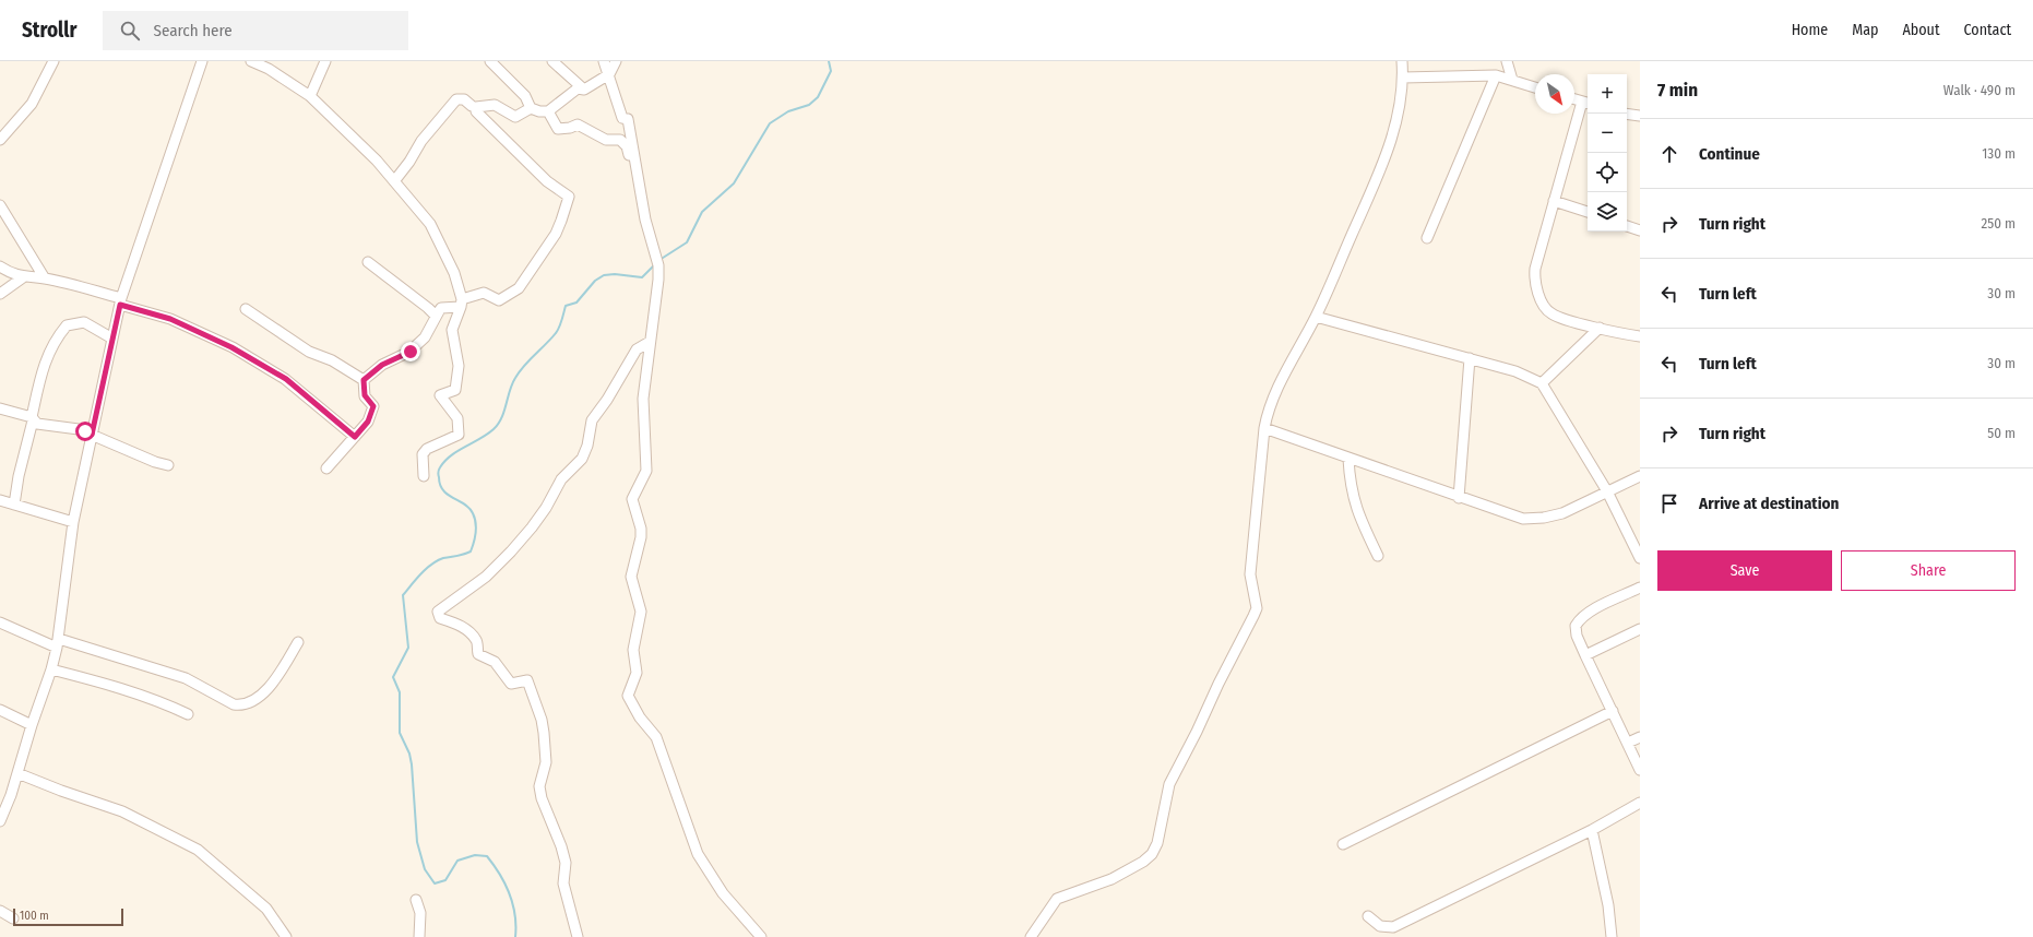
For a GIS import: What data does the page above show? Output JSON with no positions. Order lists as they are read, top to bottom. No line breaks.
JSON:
{"scale_bar":"100 m","north":"bottom right","page":{"header":"Strollr","search":"Search here","nav":["Home","Map","About","Contact"],"heading":["7 min","Walk · 490 m"],"map_buttons":["+","−"],"list":[["Continue","130 m"],["Turn right","250 m"],["Turn left","30 m"],["Turn left","30 m"],["Turn right","50 m"],"Arrive at destination"],"buttons":["Save","Share"],"scale":"100 m"}}
